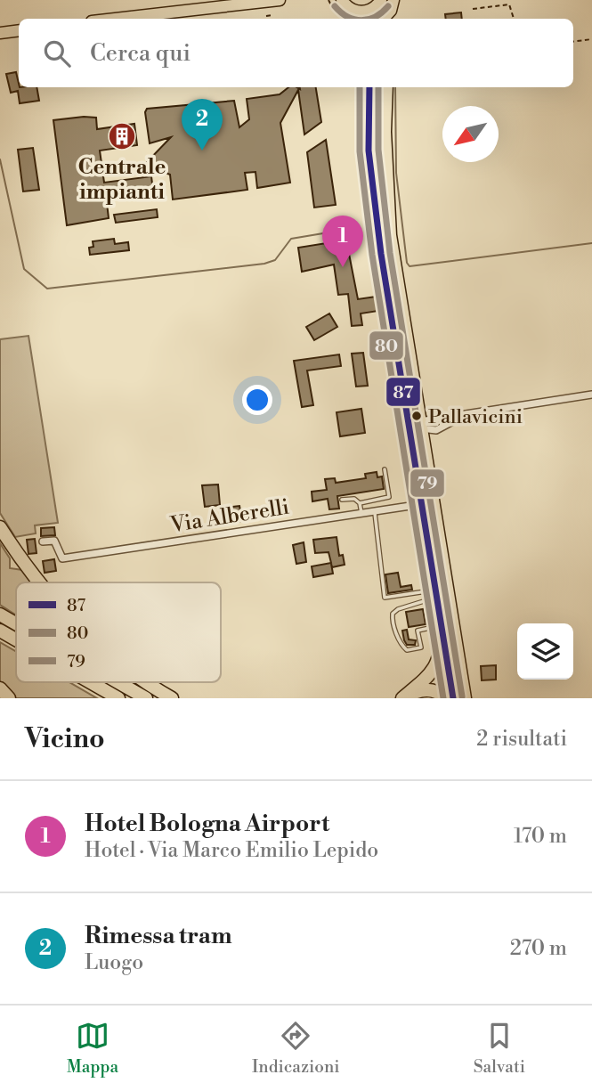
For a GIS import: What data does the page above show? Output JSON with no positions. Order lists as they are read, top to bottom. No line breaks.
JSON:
{"streets":{"street":["Via Alberelli"]},"places":{"building":["Centrale impianti"],"other":["Pallavicini"]},"lines":["transit line 80","transit line 87","transit line 79"],"legend":["87","80","79"],"north":"bottom left","page":{"search":"Cerca qui","pins":["2","1"],"heading":["Vicino","2 risultati"],"list":[{"mark":"1","name":"Hotel Bologna Airport","note":"Hotel · Via Marco Emilio Lepido","value":"170 m"},{"mark":"2","name":"Rimessa tram","note":"Luogo","value":"270 m"}],"nav":["Mappa","Indicazioni","Salvati"]}}
